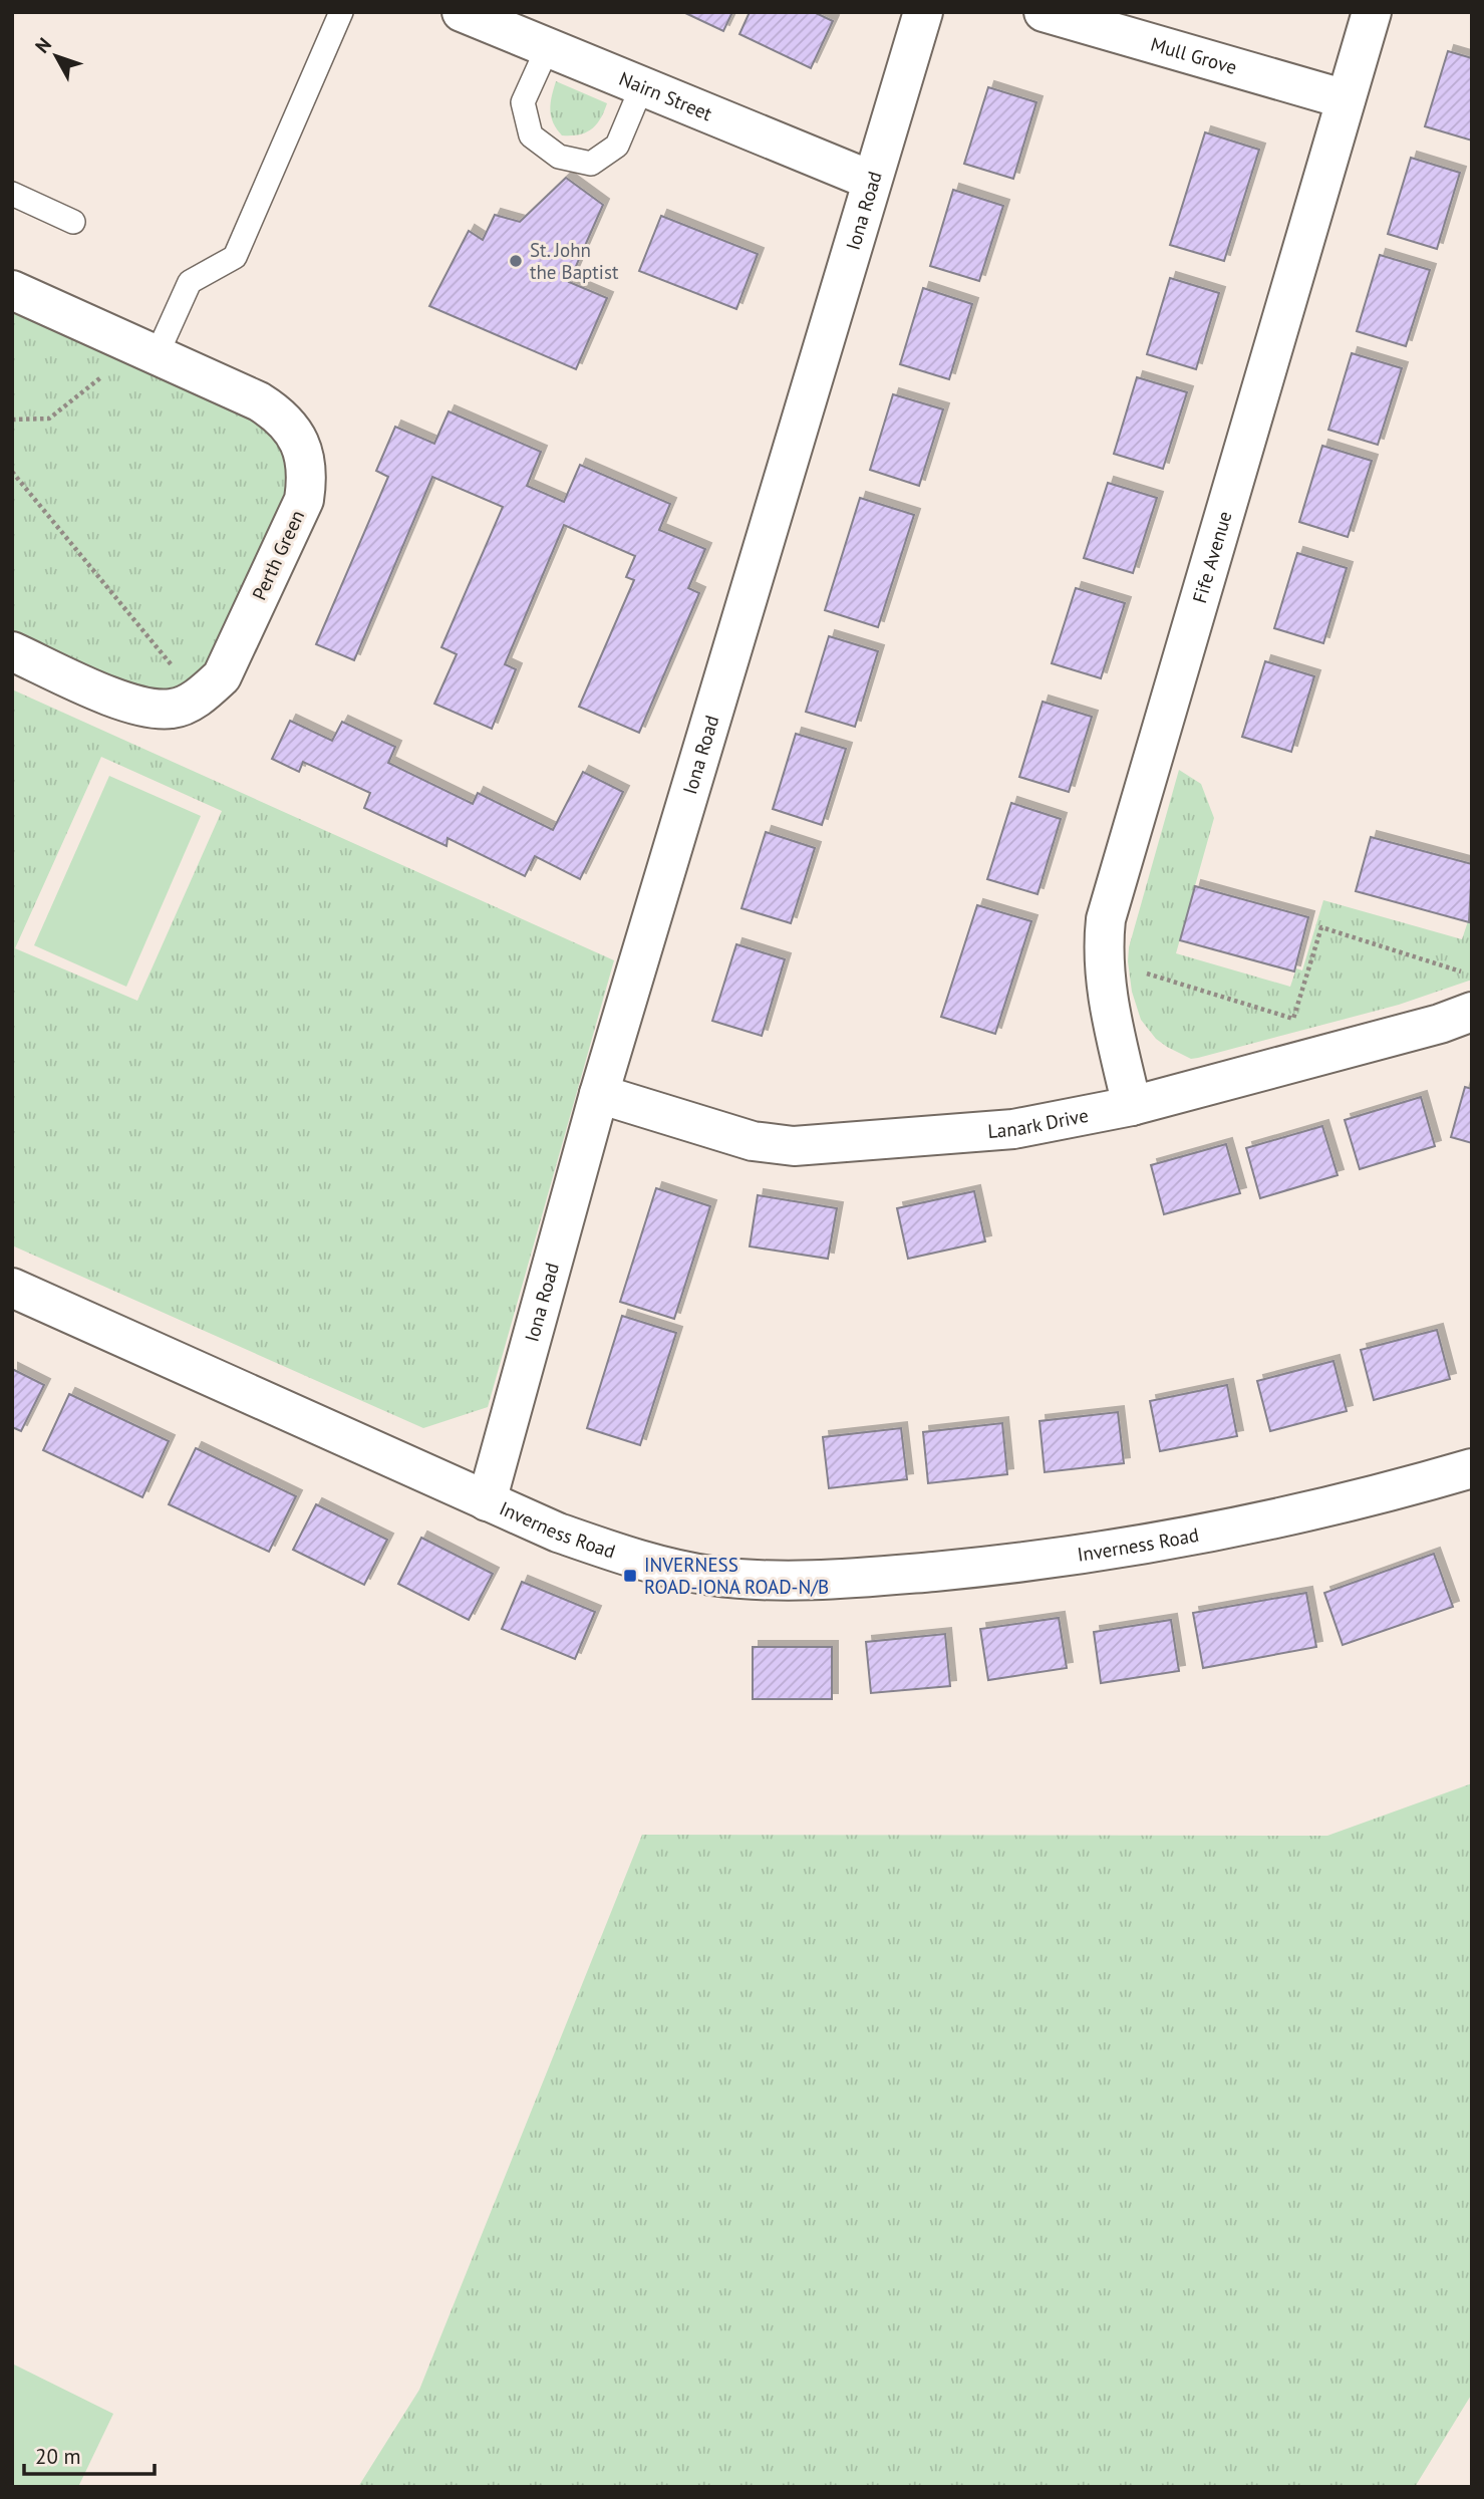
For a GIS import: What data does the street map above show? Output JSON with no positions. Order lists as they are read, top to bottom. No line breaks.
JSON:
{"streets":{"street":["Mull Grove","Nairn Street","Iona Road","Perth Green","Fife Avenue","Lanark Drive","Inverness Road"]},"crossings":[["Mull Grove","Fife Avenue"],["Nairn Street","Iona Road"],["Iona Road","Lanark Drive"],["Iona Road","Inverness Road"],["Fife Avenue","Lanark Drive"]],"places":{"other":["St. John the Baptist"],"transit":["INVERNESS ROAD-IONA ROAD-N/B"]},"scale_bar":"20 m","north":"top left"}
